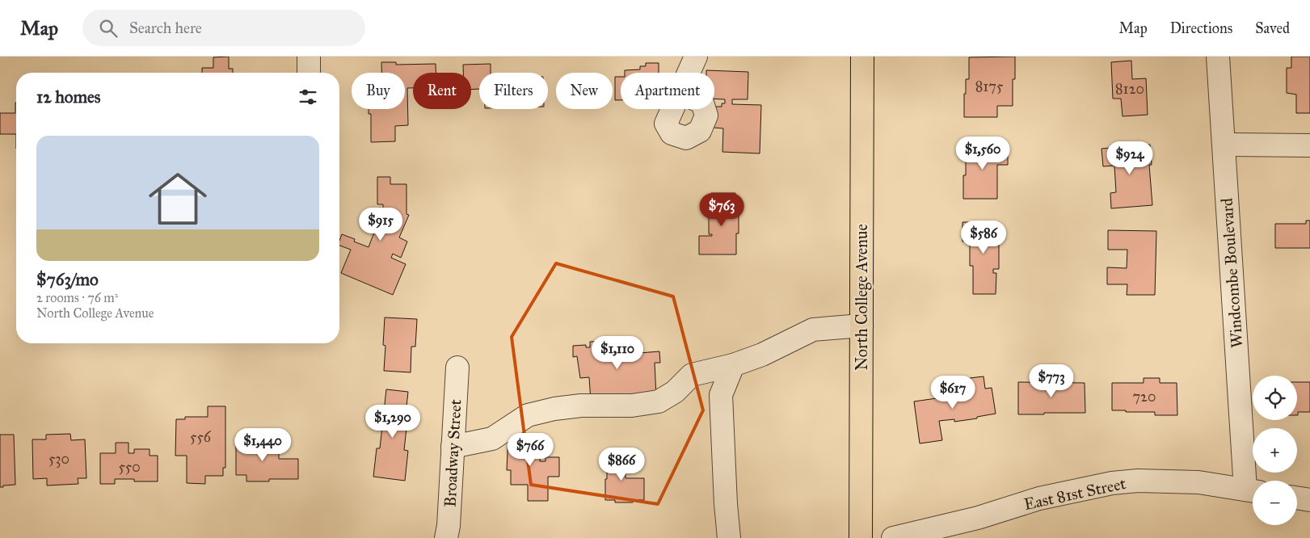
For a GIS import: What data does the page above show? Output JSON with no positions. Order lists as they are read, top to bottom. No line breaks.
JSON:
{"streets":{"main road":["North College Avenue"],"street":["Windcombe Boulevard","Broadway Street","East 81st Street"]},"crossings":[["Windcombe Boulevard","East 81st Street"]],"house_numbers":["8175","8120","720","556","530","550"],"page":{"header":"Map","search":"Search here","nav":["Map","Directions","Saved"],"chip":["Buy","Rent","Filters","New","Apartment"],"heading":"12 homes","list":[{"name":"$763/mo","note":"2 rooms · 76 m² · North College Avenue"}],"price":["$1,560","$924","$763","$915","$586","$1,110","$773","$617","$1,290","$1,440","$766","$866"],"map_buttons":["+","−"]}}
